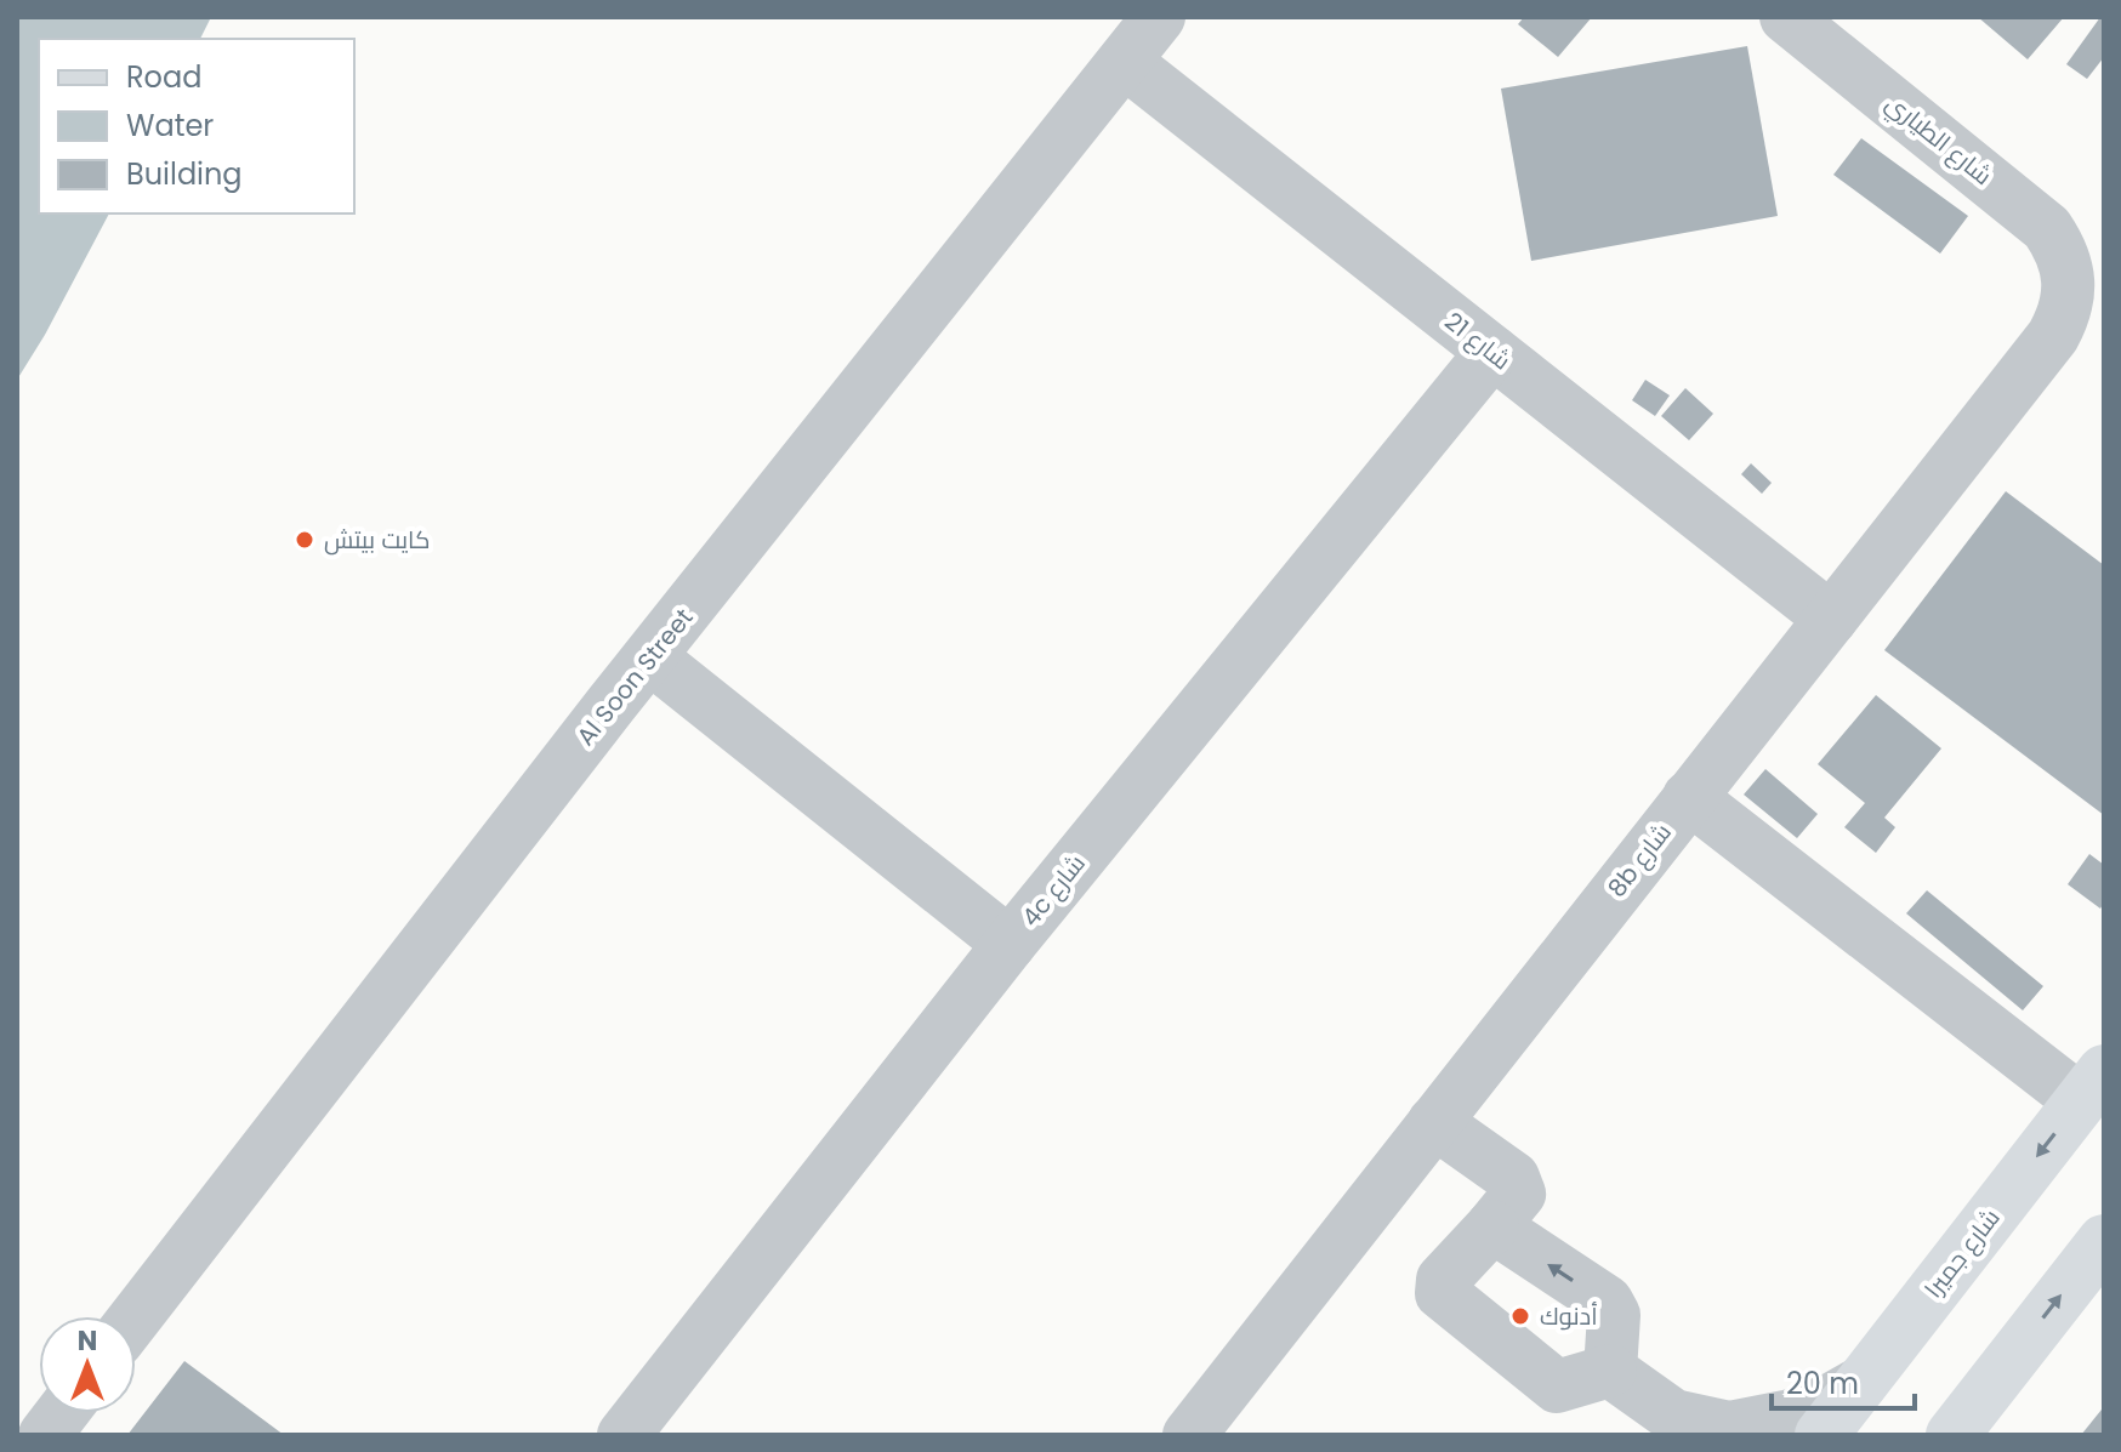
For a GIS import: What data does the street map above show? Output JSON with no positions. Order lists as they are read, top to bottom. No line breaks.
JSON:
{"streets":{"main road":["شارع جميرا"],"street":["شارع الطياري","شارع 21","Al Soon Street","8b شارع","4c شارع"]},"crossings":[["شارع الطياري","8b شارع"],["شارع 21","Al Soon Street"],["شارع 21","8b شارع"],["شارع 21","4c شارع"]],"places":["كايت بيتش","أدنوك"],"legend":["Road","Water","Building"],"scale_bar":"20 m","north":"top"}
